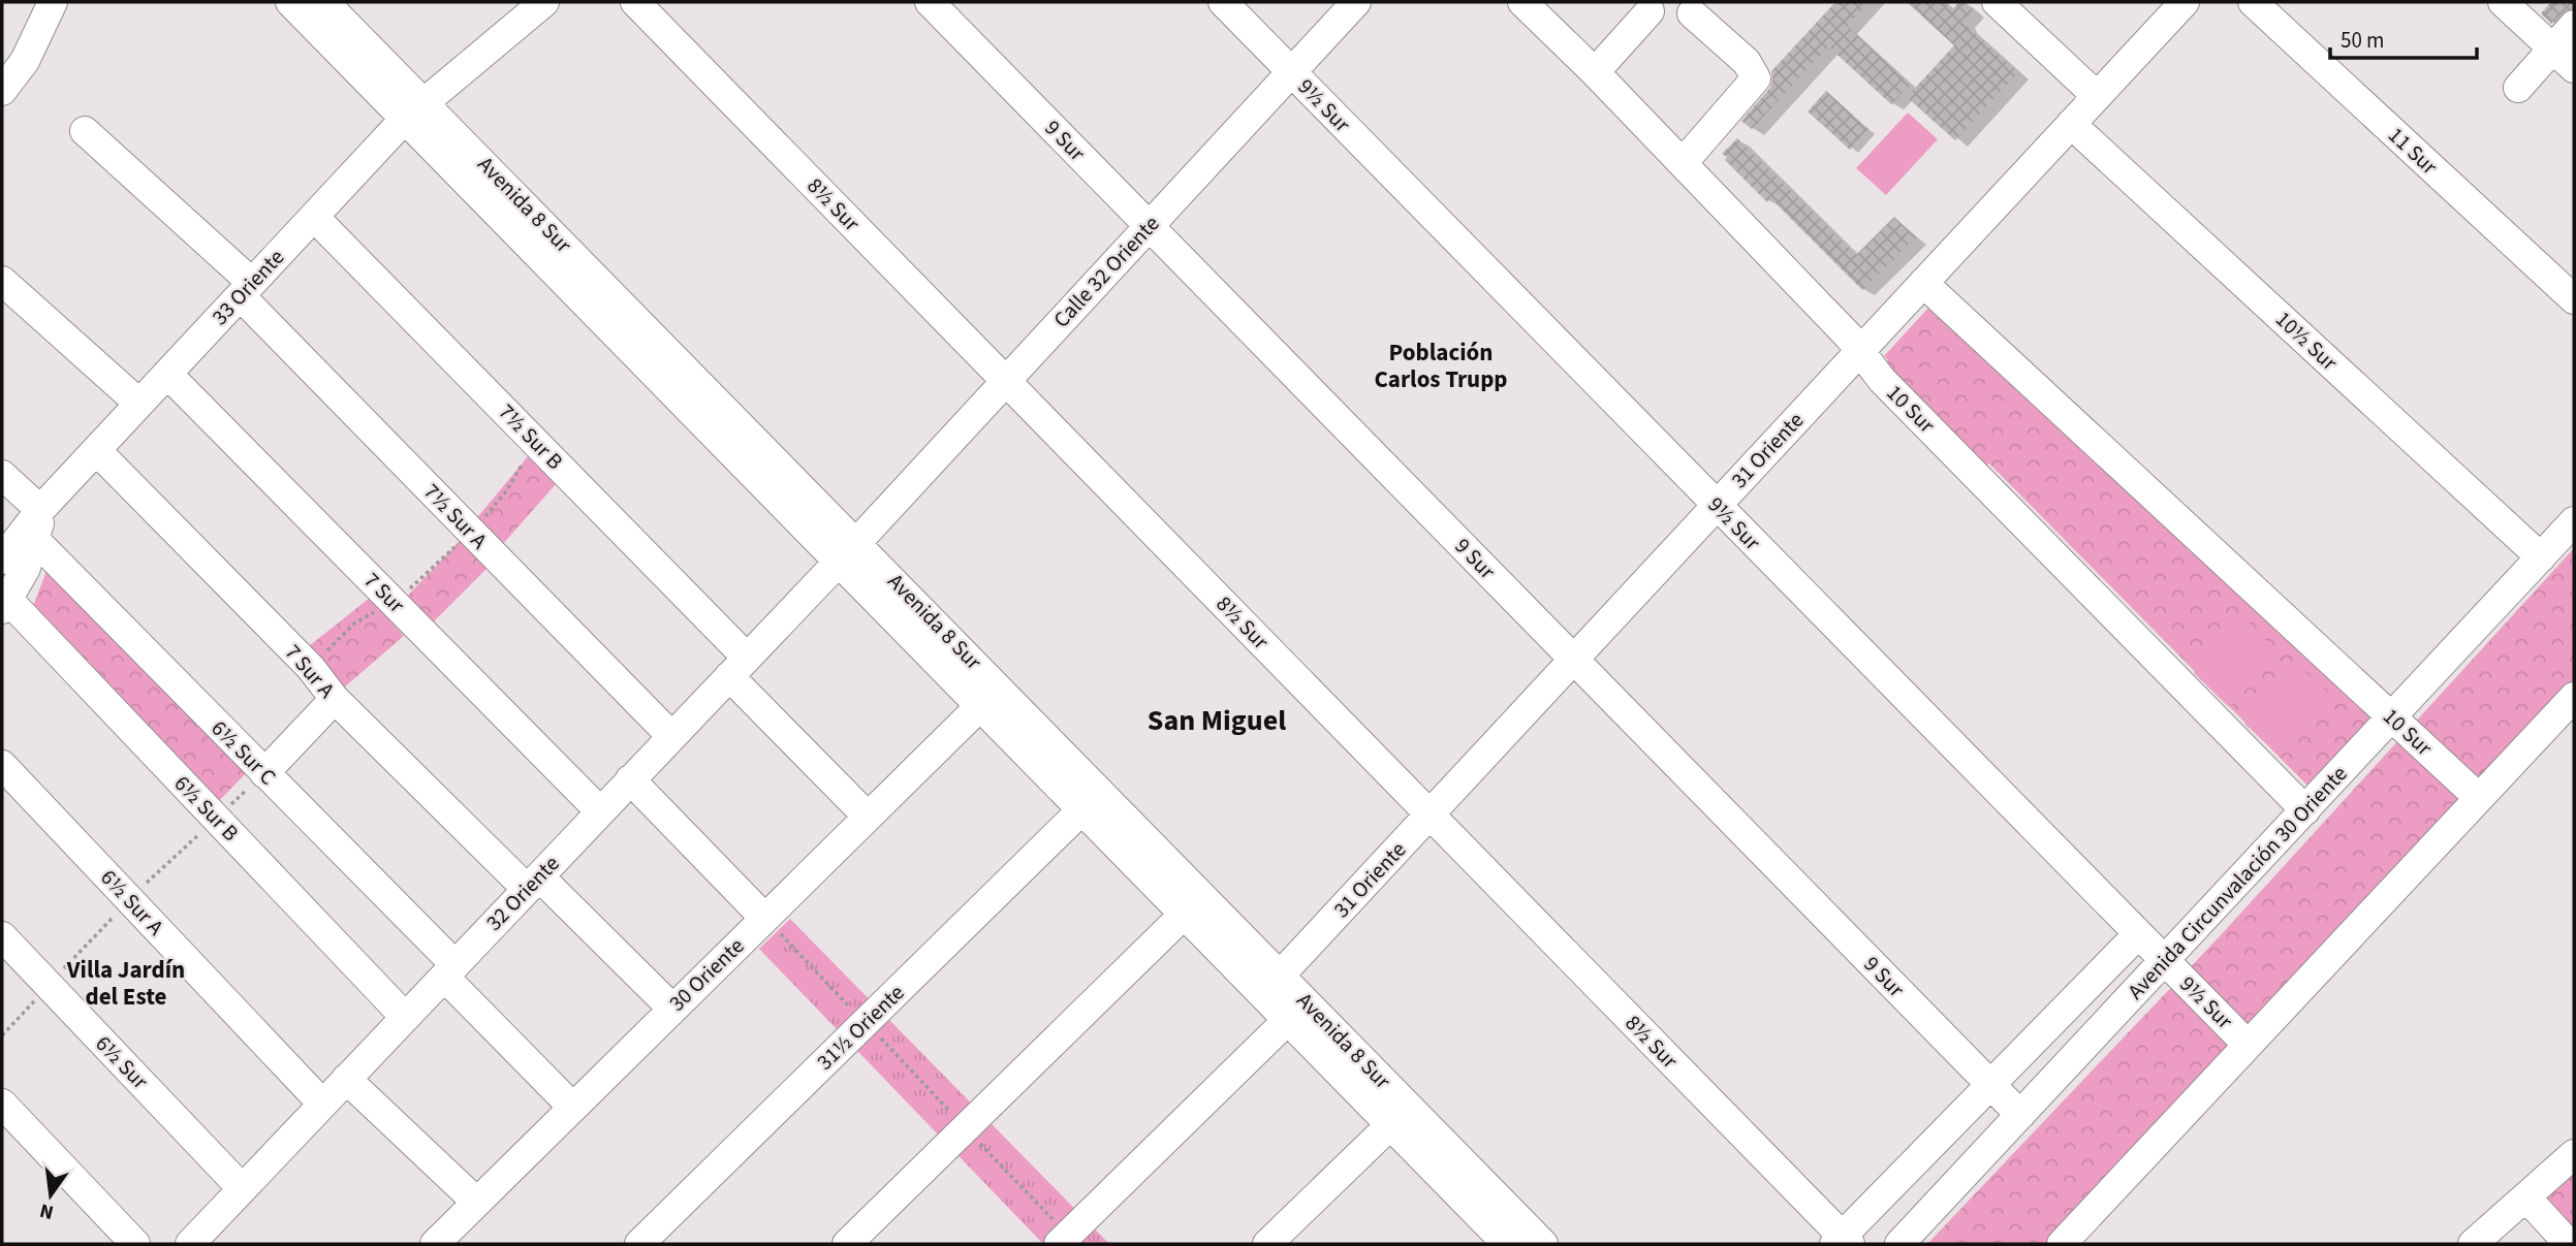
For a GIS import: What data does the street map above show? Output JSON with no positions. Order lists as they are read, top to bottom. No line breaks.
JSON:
{"streets":{"street":["9½ Sur","9 Sur","11 Sur","Avenida 8 Sur","8½ Sur","Calle 32 Oriente","33 Oriente","10½ Sur","10 Sur","7½ Sur B","31 Oriente","7½ Sur A","7 Sur","7 Sur A","6½ Sur C","6½ Sur B","Avenida Circunvalación 30 Oriente","32 Oriente","6½ Sur A","30 Oriente","31½ Oriente","6½ Sur"]},"crossings":[["9½ Sur","Calle 32 Oriente"],["9½ Sur","31 Oriente"],["9½ Sur","Avenida Circunvalación 30 Oriente"],["9 Sur","Calle 32 Oriente"],["9 Sur","31 Oriente"],["9 Sur","Avenida Circunvalación 30 Oriente"],["Avenida 8 Sur","Calle 32 Oriente"],["Avenida 8 Sur","33 Oriente"],["Avenida 8 Sur","31 Oriente"],["Avenida 8 Sur","32 Oriente"],["Avenida 8 Sur","30 Oriente"],["Avenida 8 Sur","31½ Oriente"],["8½ Sur","Calle 32 Oriente"],["8½ Sur","31 Oriente"],["Calle 32 Oriente","32 Oriente"],["33 Oriente","7½ Sur B"],["33 Oriente","7½ Sur A"],["33 Oriente","7 Sur"],["33 Oriente","7 Sur A"],["10½ Sur","31 Oriente"],["10½ Sur","Avenida Circunvalación 30 Oriente"],["10 Sur","31 Oriente"],["10 Sur","Avenida Circunvalación 30 Oriente"],["7½ Sur B","32 Oriente"],["7½ Sur B","30 Oriente"],["7½ Sur A","32 Oriente"],["7 Sur","32 Oriente"],["7 Sur A","32 Oriente"],["7 Sur A","30 Oriente"],["6½ Sur C","32 Oriente"],["6½ Sur C","30 Oriente"],["6½ Sur B","32 Oriente"],["32 Oriente","6½ Sur A"],["32 Oriente","6½ Sur"]],"districts":["Población Carlos Trupp","San Miguel","Villa Jardín del Este"],"scale_bar":"50 m","north":"bottom"}
